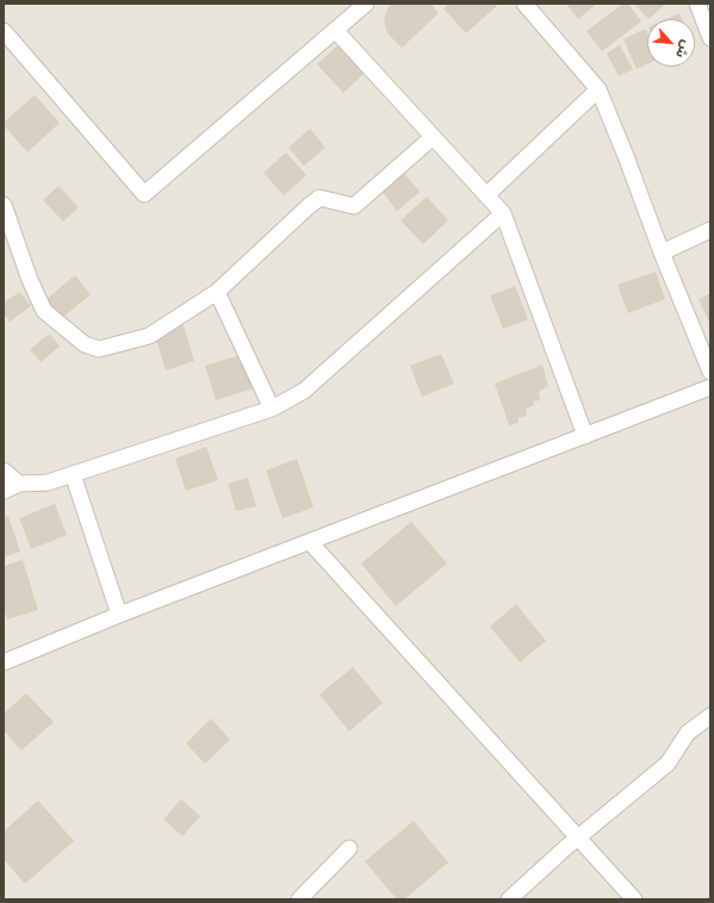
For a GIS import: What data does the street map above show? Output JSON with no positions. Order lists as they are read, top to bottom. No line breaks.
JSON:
{"north":"bottom right"}
